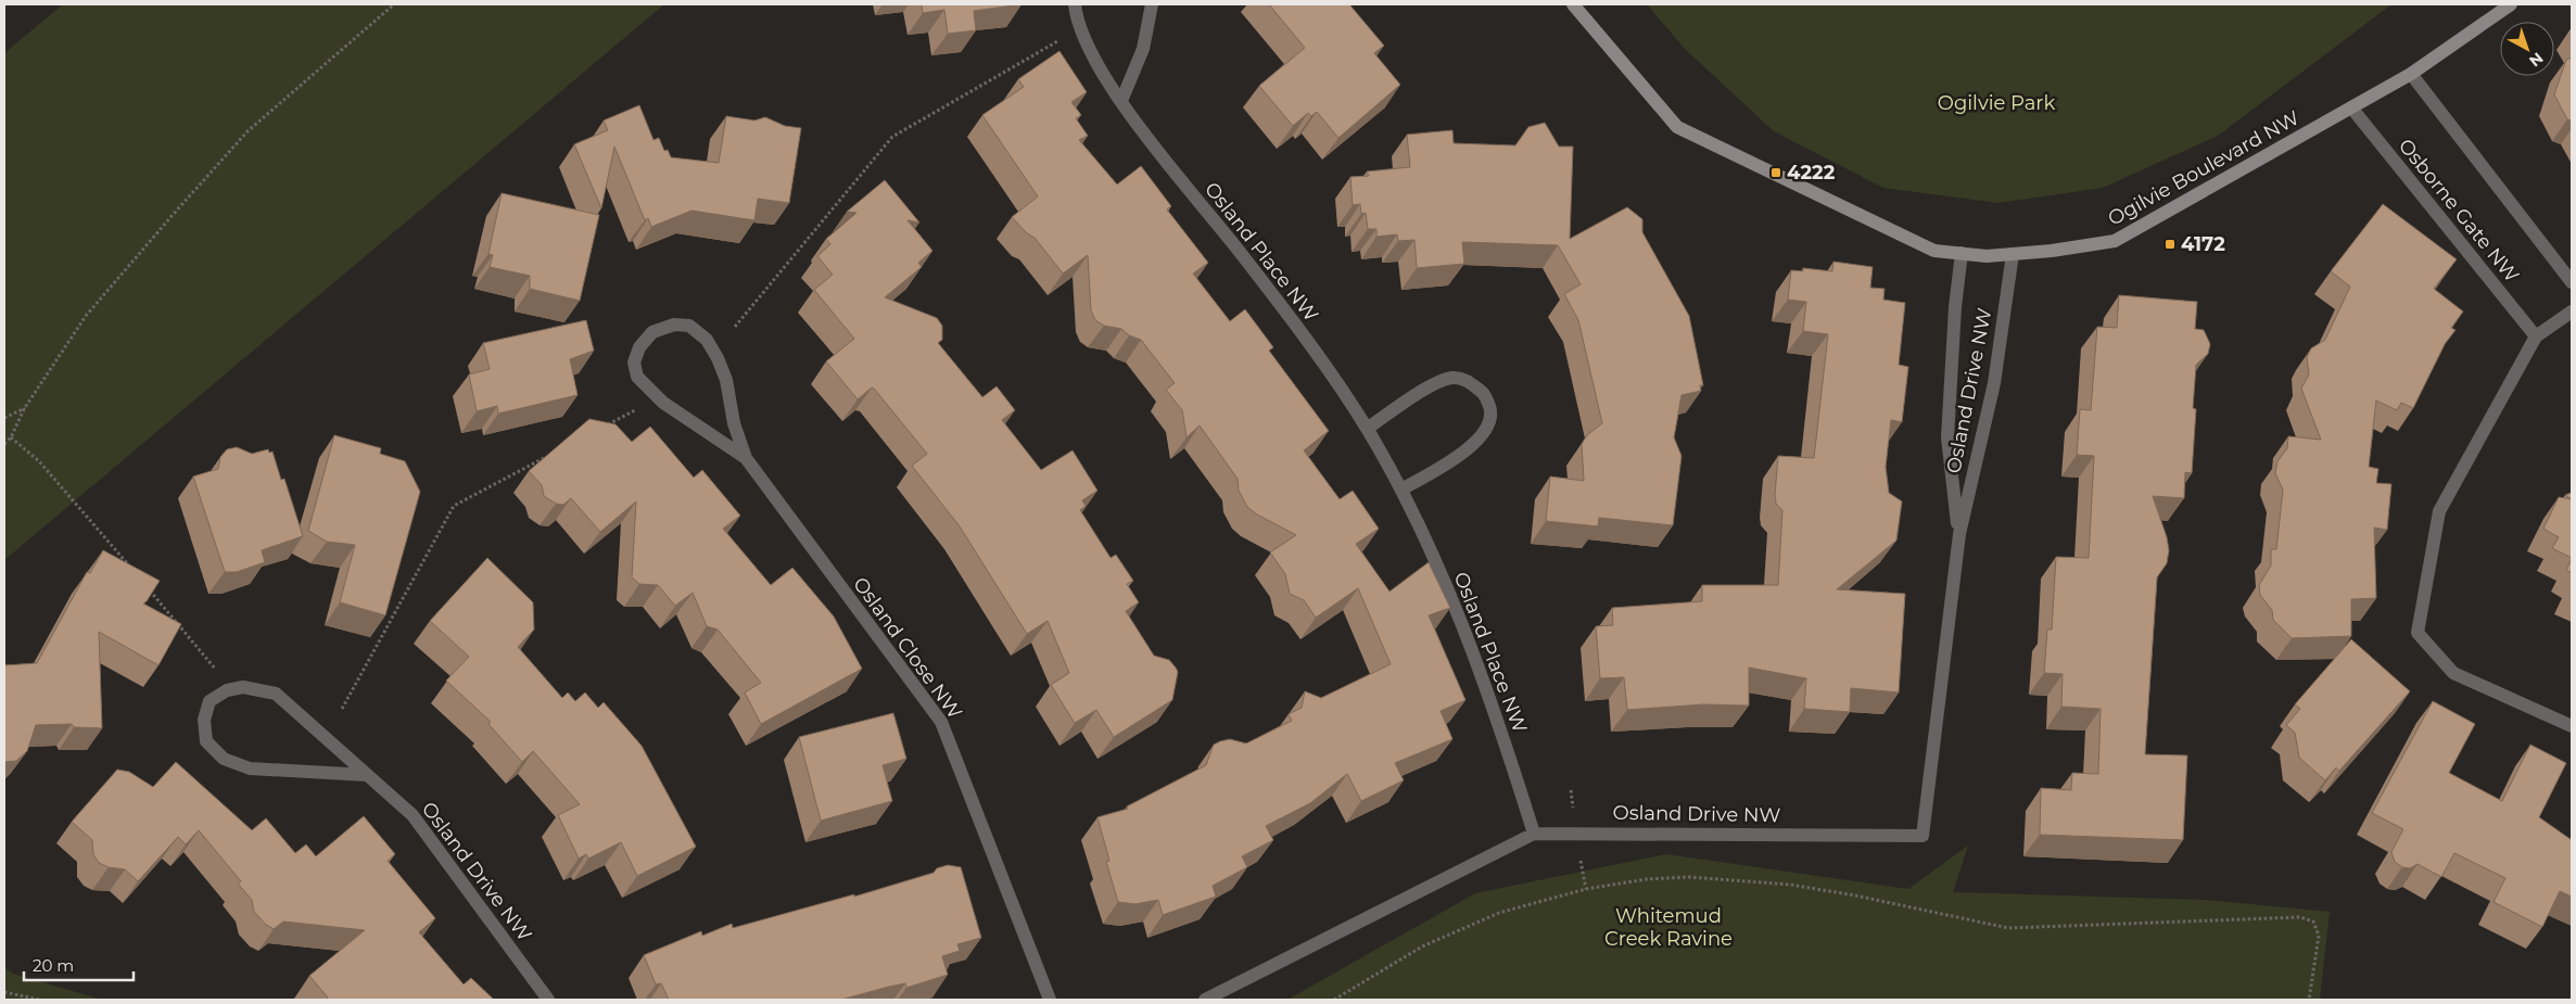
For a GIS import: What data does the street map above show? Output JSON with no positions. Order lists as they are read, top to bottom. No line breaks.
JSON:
{"streets":{"street":["Ogilvie Boulevard NW","Osborne Gate NW","Osland Place NW","Osland Drive NW","Osland Close NW"]},"crossings":[["Ogilvie Boulevard NW","Osborne Gate NW"],["Ogilvie Boulevard NW","Osland Drive NW"],["Osland Place NW","Osland Drive NW"]],"parks":["Ogilvie Park","Whitemud Creek Ravine"],"places":{"transit":["4222","4172"]},"scale_bar":"20 m","north":"bottom right"}
